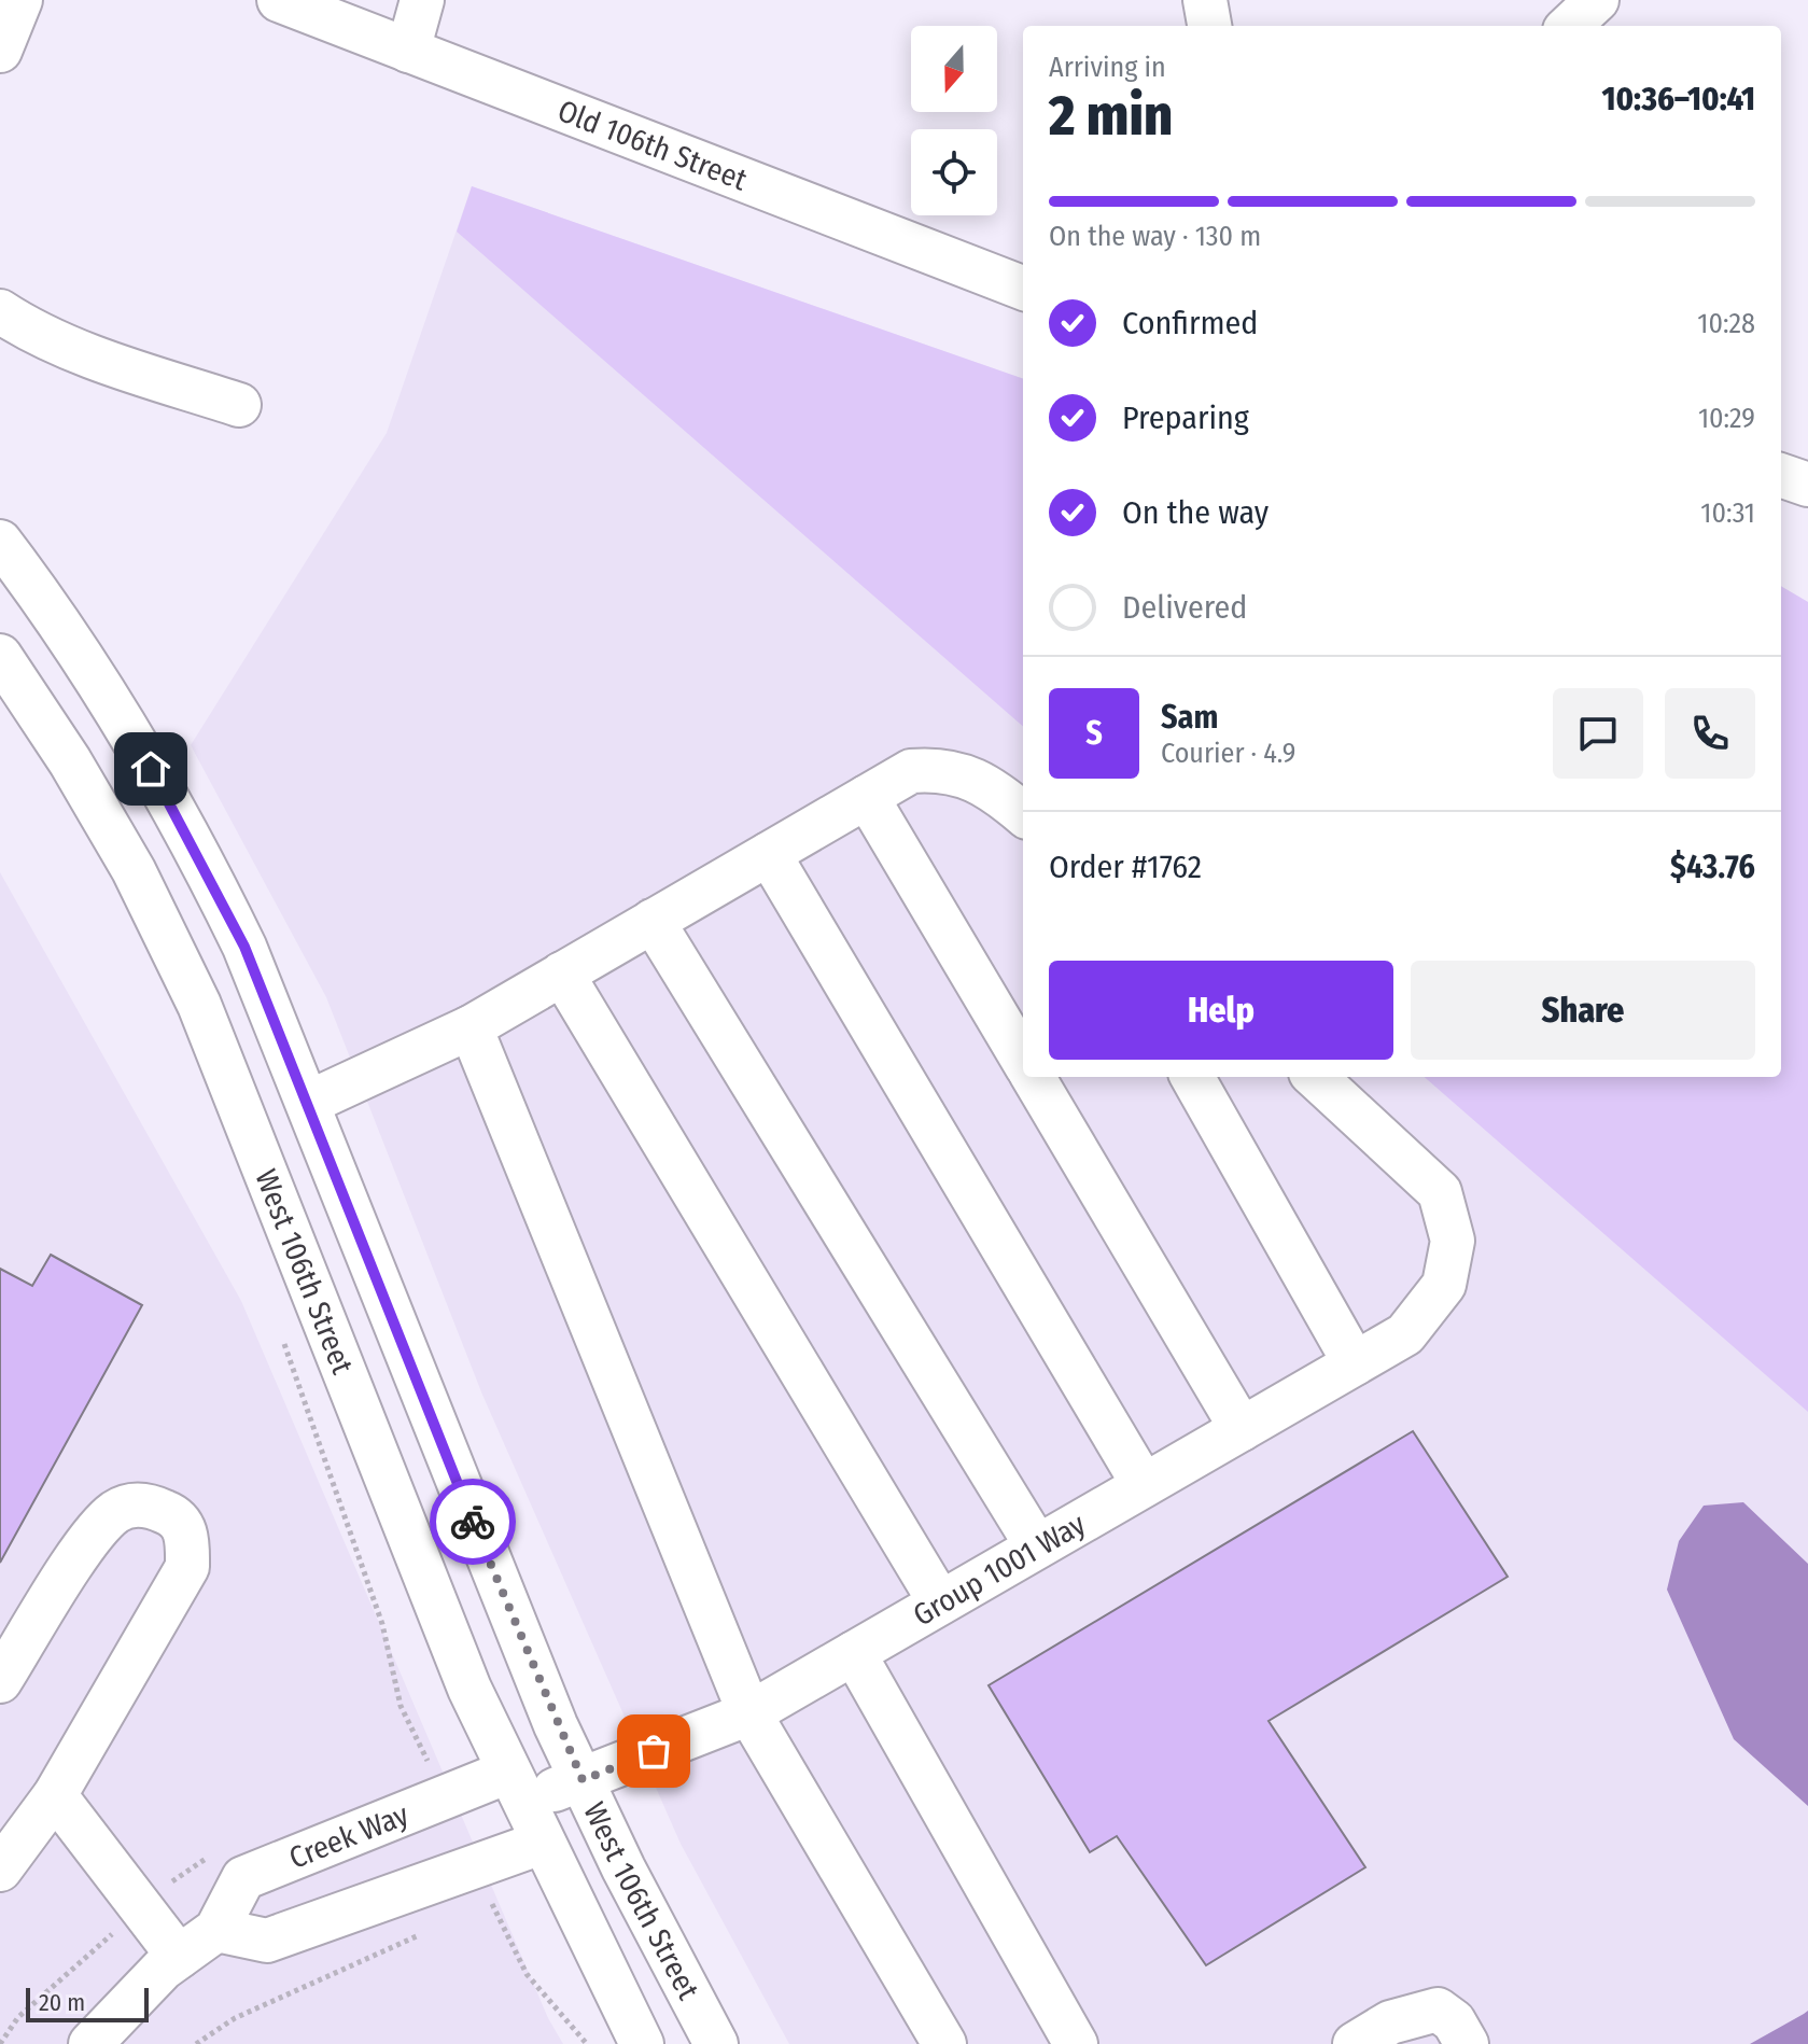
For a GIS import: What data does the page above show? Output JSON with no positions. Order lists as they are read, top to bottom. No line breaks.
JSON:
{"streets":{"street":["Old 106th Street","West 106th Street","Group 1001 Way","Creek Way"]},"crossings":[["West 106th Street","Group 1001 Way"],["West 106th Street","Creek Way"],["Group 1001 Way","Creek Way"]],"scale_bar":"20 m","north":"bottom","page":{"heading":["2 min","Arriving in","10:36–10:41"],"panel":["Sam","Courier · 4.9","Order #1762","$43.76"],"bar":"On the way · 130 m","list":[["Confirmed","10:28"],["Preparing","10:29"],["On the way","10:31"],"Delivered"],"round":"S","buttons":["Help","Share"],"scale":"20 m"}}
